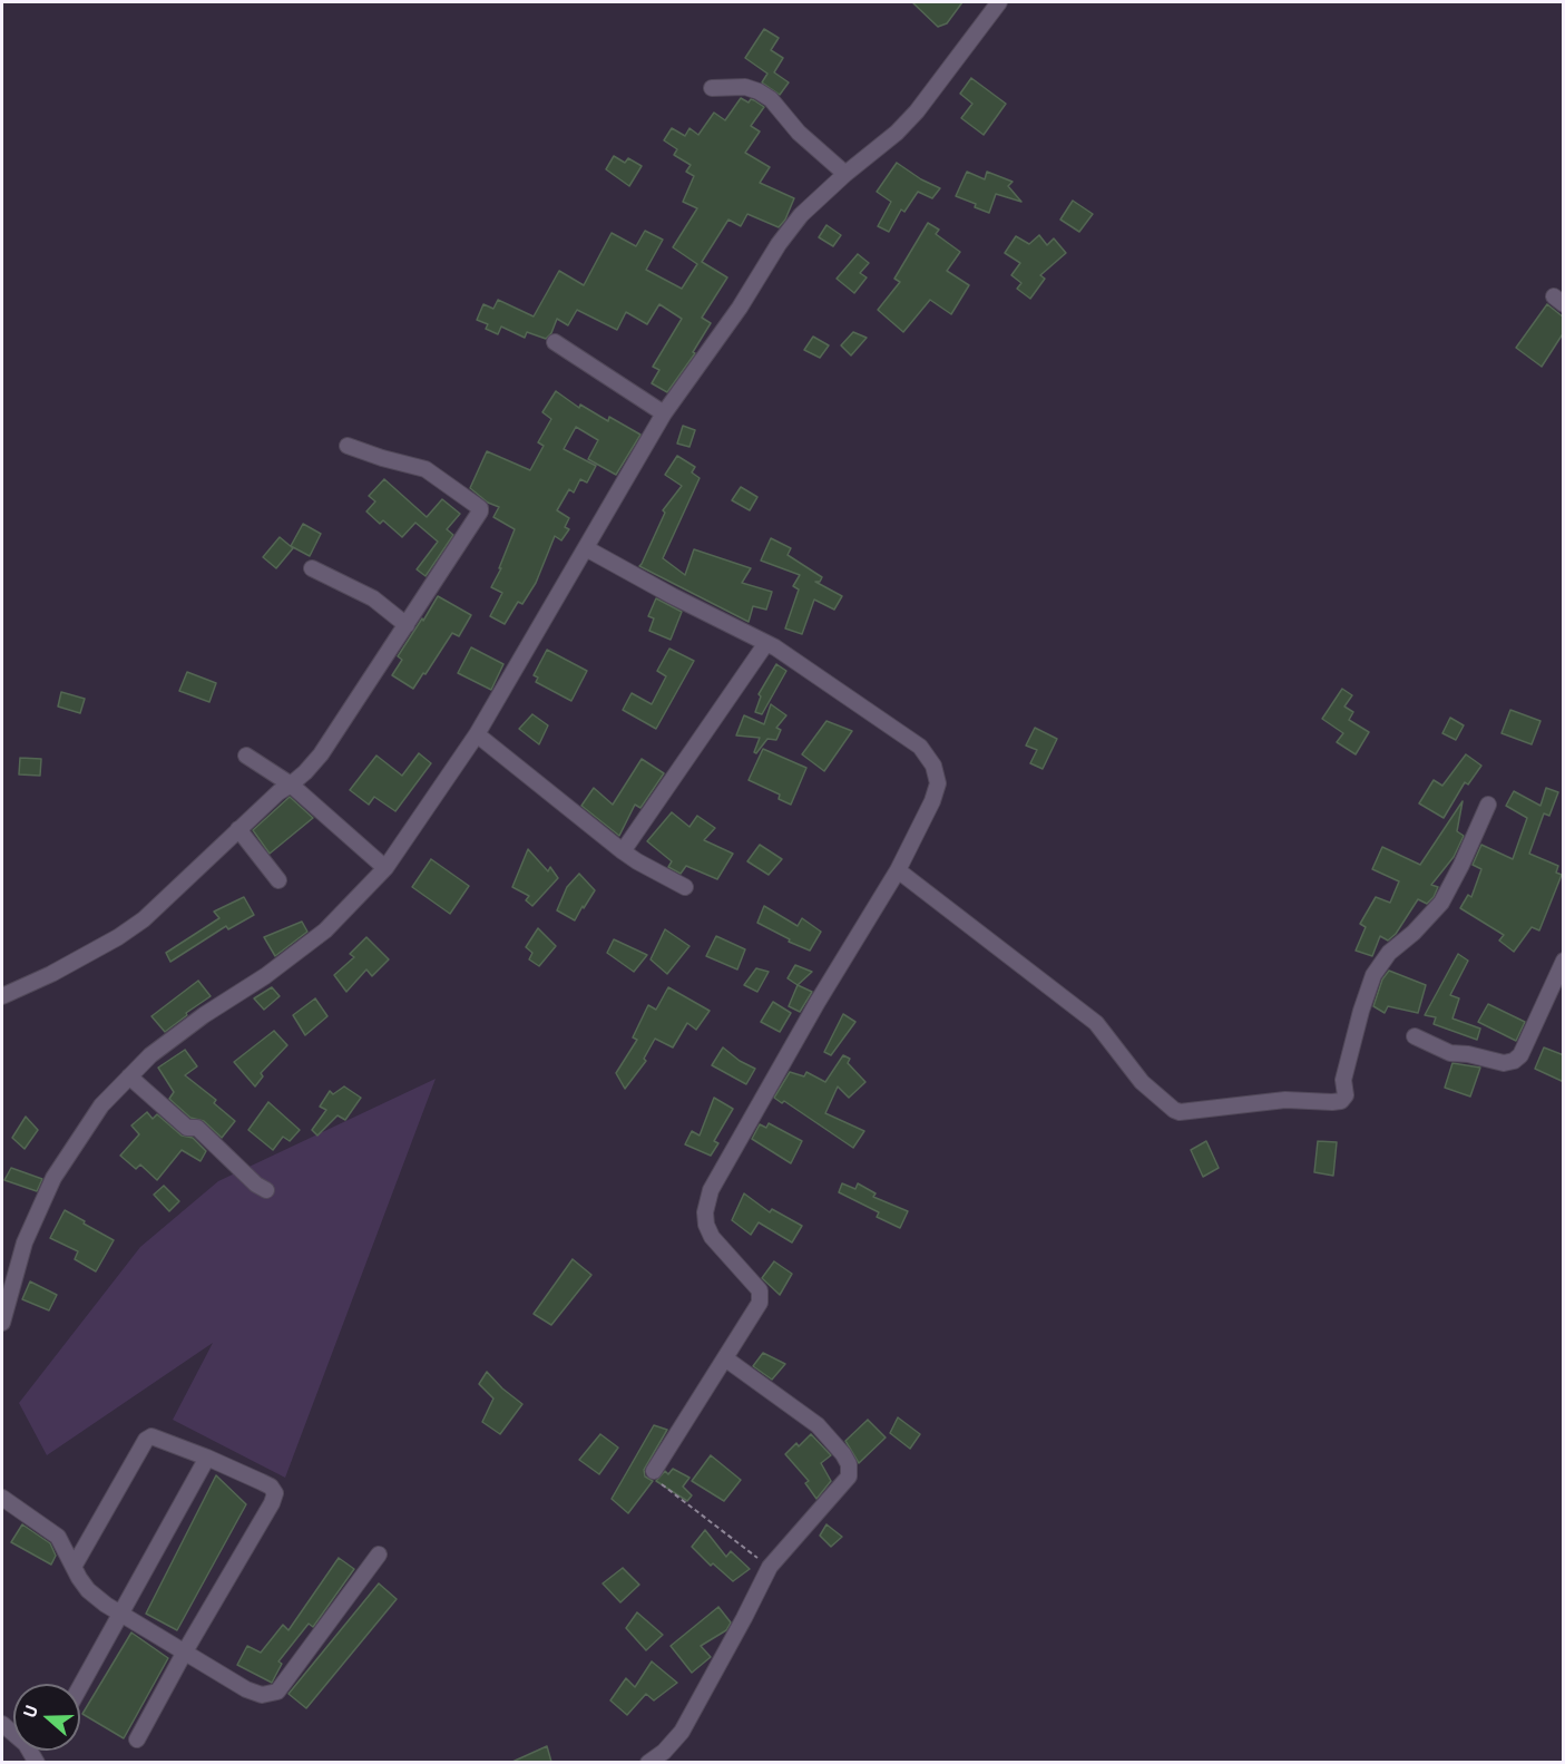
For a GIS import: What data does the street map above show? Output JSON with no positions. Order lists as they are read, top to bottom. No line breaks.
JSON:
{"north":"left"}
